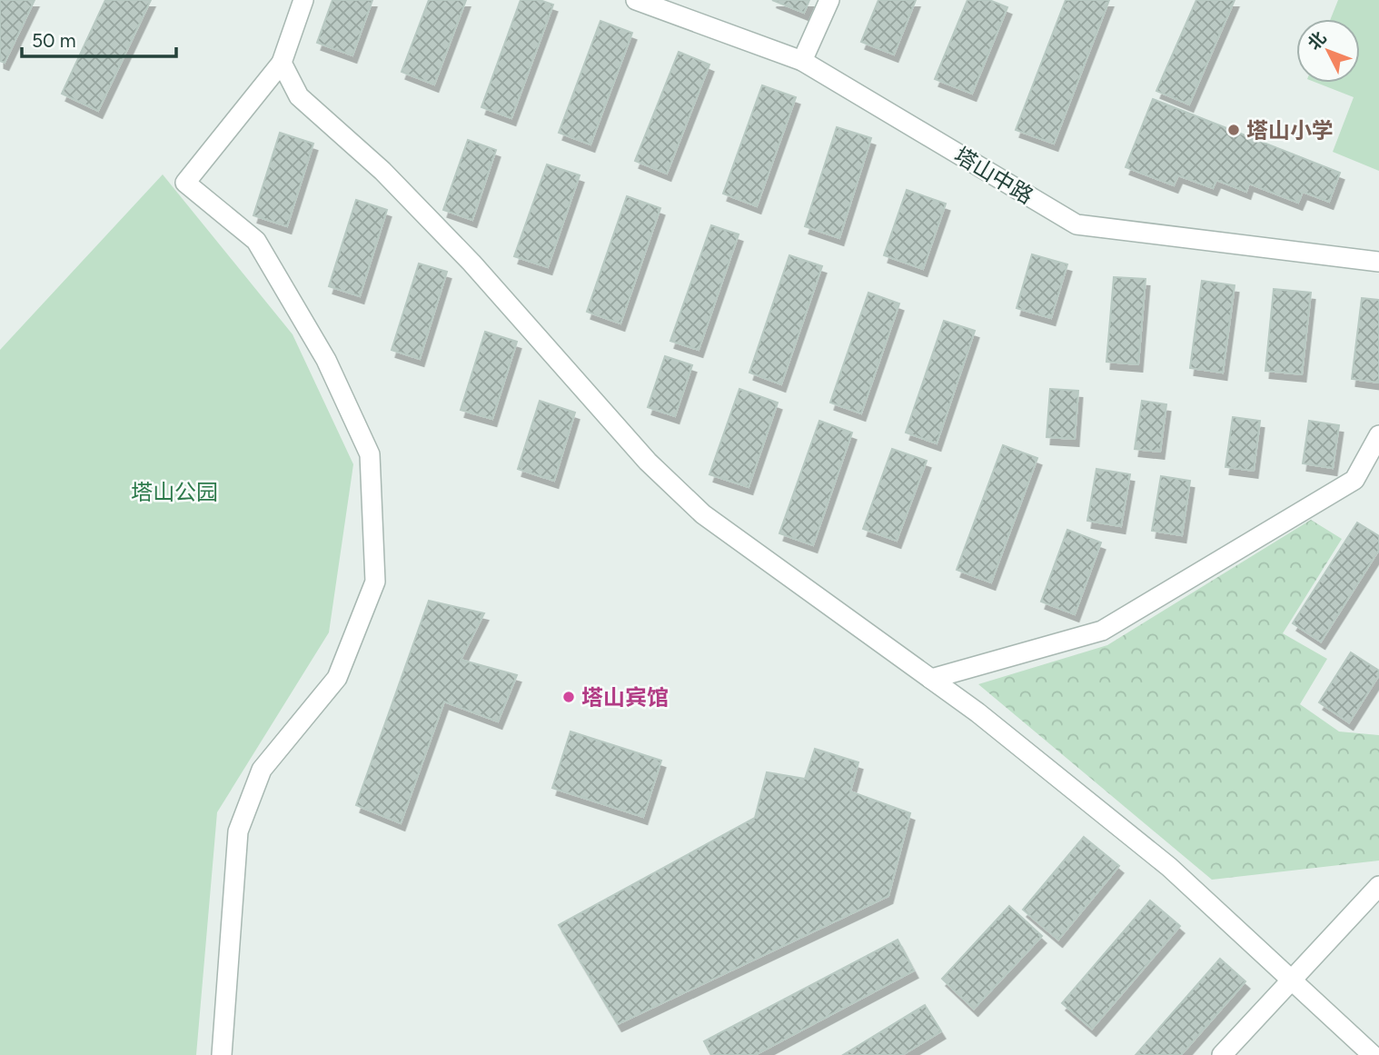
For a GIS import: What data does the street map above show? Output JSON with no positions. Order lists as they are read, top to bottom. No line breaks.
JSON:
{"streets":{"street":["塔山中路"]},"parks":["塔山公园"],"places":["塔山小学","塔山宾馆"],"scale_bar":"50 m","north":"top left"}
